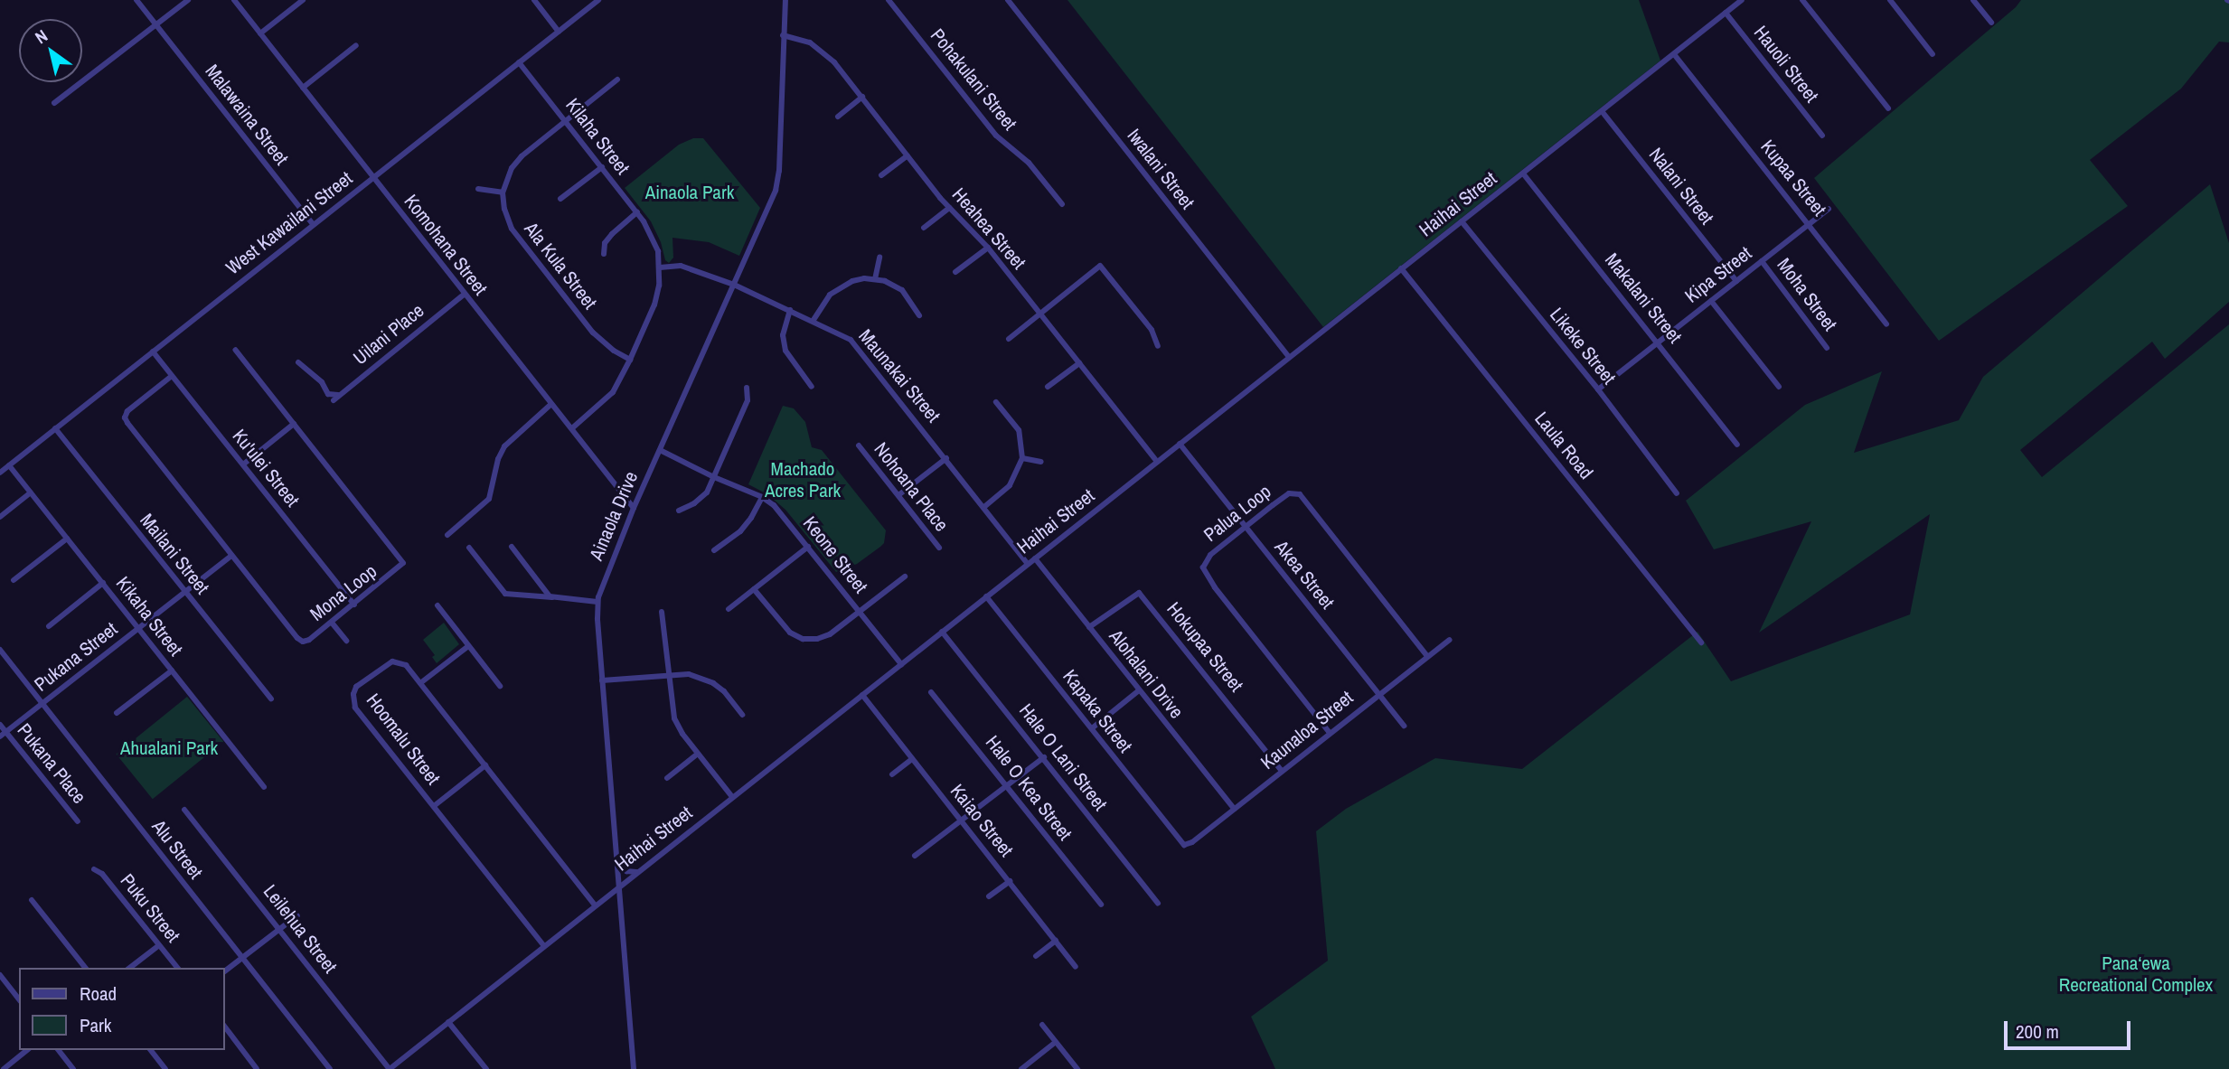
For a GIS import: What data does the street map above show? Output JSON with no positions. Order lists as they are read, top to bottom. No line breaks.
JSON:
{"streets":{"street":["Hauoli Street","Pohakulani Street","Malawaina Street","Kilaha Street","Iwalani Street","Kupaa Street","Nalani Street","Haihai Street","West Kawailani Street","Heahea Street","Komohana Street","Ala Kula Street","Kipa Street","Moha Street","Makalani Street","Uilani Place","Likeke Street","Maunakai Street","Laula Road","Ku'ulei Street","Nohoana Place","Palua Loop","Ainaola Drive","Mailani Street","Keone Street","Akea Street","Mona Loop","Kikaha Street","Hokupaa Street","Pukana Street","Alohalani Drive","Kapaka Street","Kaunaloa Street","Hoomalu Street","Hale O Lani Street","Pukana Place","Hale O Kea Street","Kaiao Street","Alu Street","Puku Street","Leilehua Street"]},"crossings":[["Hauoli Street","Haihai Street"],["Malawaina Street","West Kawailani Street"],["Kilaha Street","West Kawailani Street"],["Kilaha Street","Komohana Street"],["Kilaha Street","Ala Kula Street"],["Kilaha Street","Maunakai Street"],["Iwalani Street","Haihai Street"],["Kupaa Street","Haihai Street"],["Kupaa Street","Kipa Street"],["Nalani Street","Haihai Street"],["Nalani Street","Kipa Street"],["Haihai Street","Heahea Street"],["Haihai Street","Makalani Street"],["Haihai Street","Likeke Street"],["Haihai Street","Maunakai Street"],["Haihai Street","Laula Road"],["Haihai Street","Ainaola Drive"],["Haihai Street","Keone Street"],["Haihai Street","Akea Street"],["Haihai Street","Alohalani Drive"],["Haihai Street","Kapaka Street"],["Haihai Street","Hoomalu Street"],["Haihai Street","Hale O Lani Street"],["Haihai Street","Kaiao Street"],["Haihai Street","Leilehua Street"],["West Kawailani Street","Komohana Street"],["West Kawailani Street","Ku'ulei Street"],["West Kawailani Street","Mailani Street"],["West Kawailani Street","Kikaha Street"],["Heahea Street","Ainaola Drive"],["Komohana Street","Uilani Place"],["Komohana Street","Ainaola Drive"],["Kipa Street","Moha Street"],["Kipa Street","Makalani Street"],["Kipa Street","Likeke Street"],["Maunakai Street","Ainaola Drive"],["Ku'ulei Street","Mona Loop"],["Palua Loop","Akea Street"],["Palua Loop","Kaunaloa Street"],["Ainaola Drive","Keone Street"],["Mailani Street","Pukana Street"],["Akea Street","Kaunaloa Street"],["Mona Loop","Pukana Street"],["Kikaha Street","Pukana Street"],["Hokupaa Street","Alohalani Drive"],["Hokupaa Street","Kaunaloa Street"],["Pukana Street","Pukana Place"],["Pukana Street","Alu Street"],["Alohalani Drive","Kaunaloa Street"],["Kapaka Street","Kaunaloa Street"]],"parks":["Ainaola Park","Machado Acres Park","Ahualani Park","Pana‘ewa Recreational Complex"],"legend":["Road","Park"],"scale_bar":"200 m","north":"top left"}
